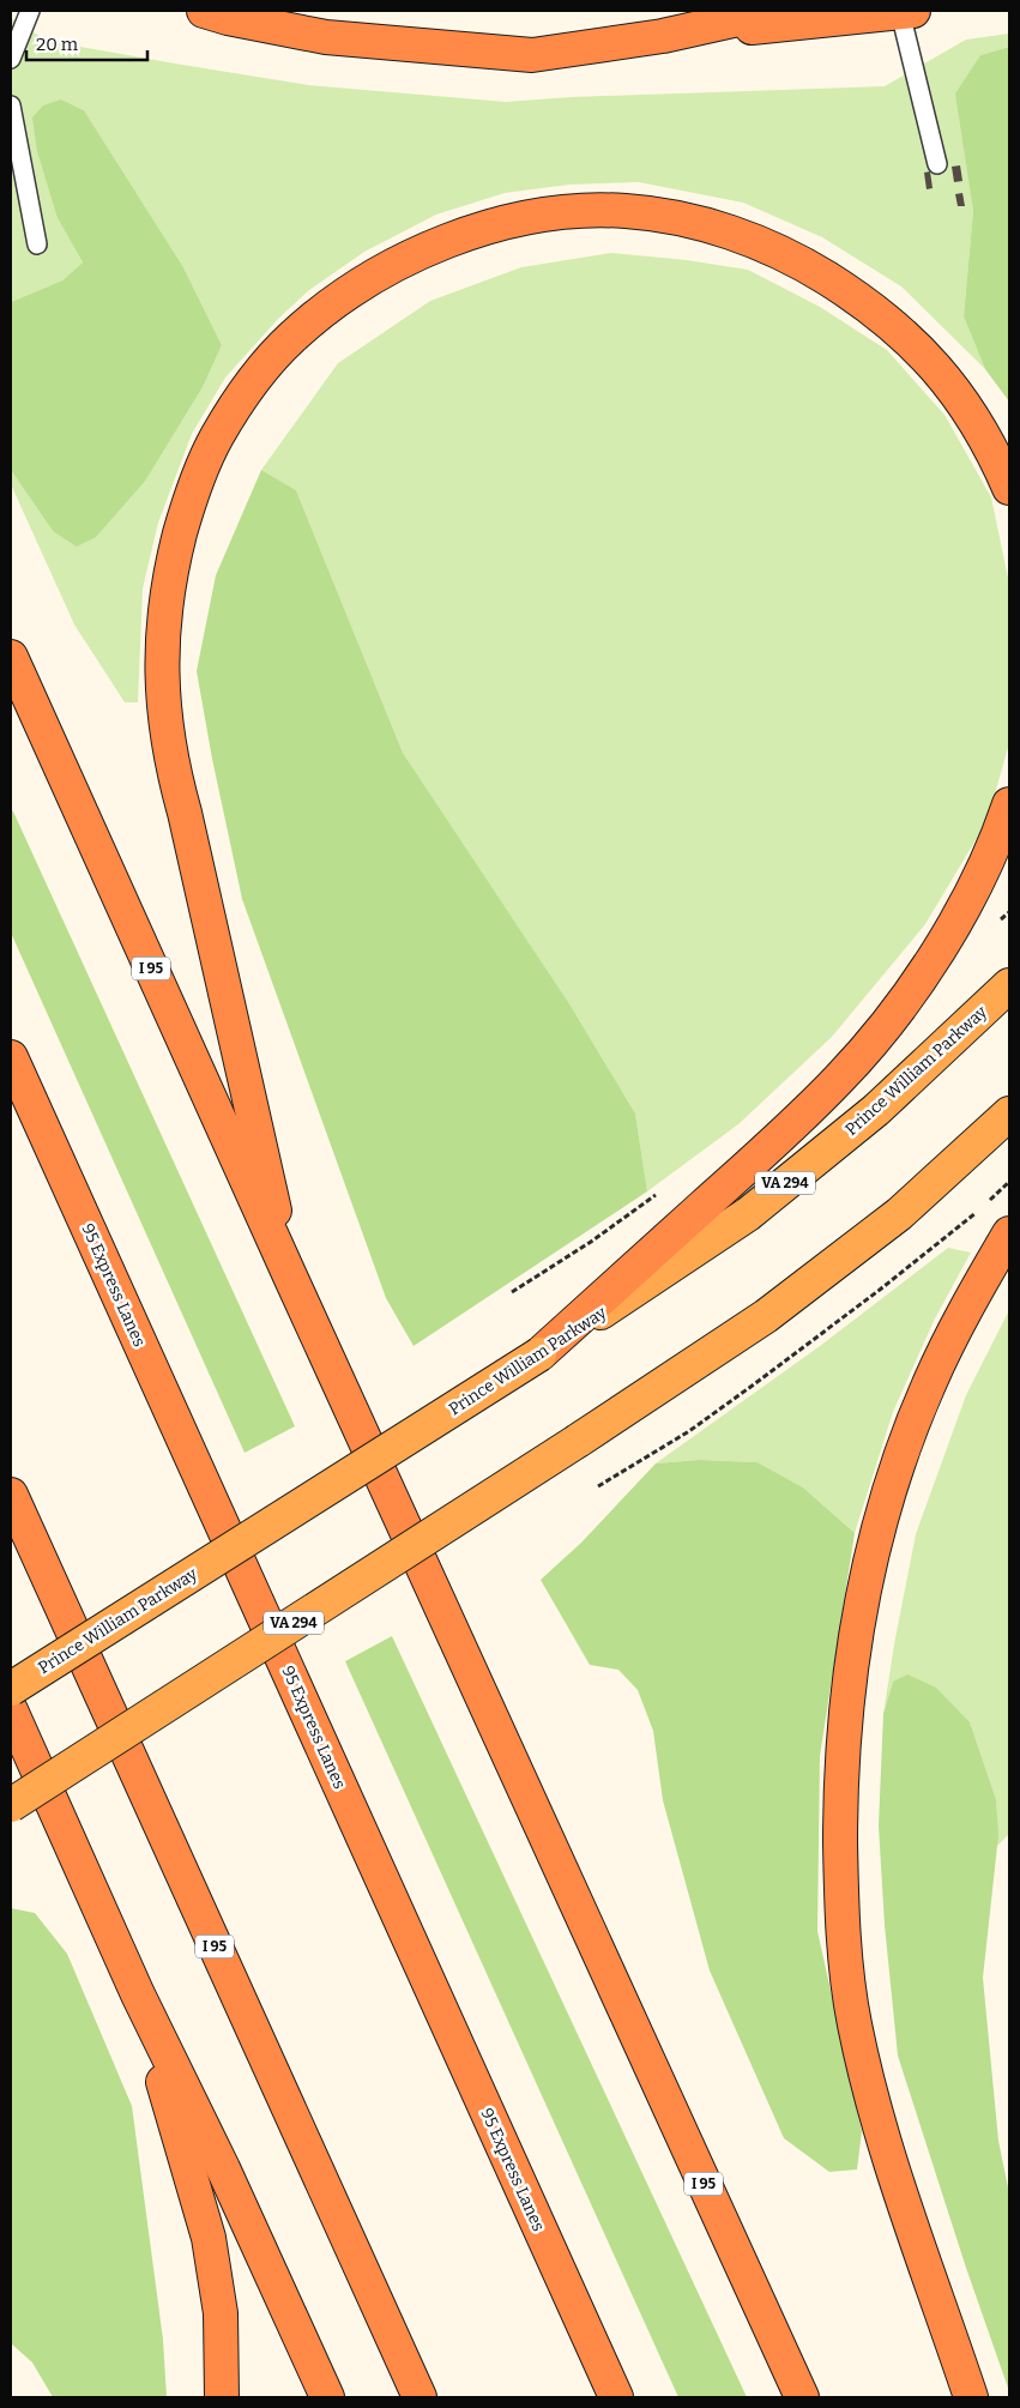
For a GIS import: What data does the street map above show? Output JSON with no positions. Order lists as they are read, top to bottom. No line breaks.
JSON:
{"streets":{"highway":["I 95","Prince William Parkway","VA 294","95 Express Lanes"]},"scale_bar":"20 m"}
